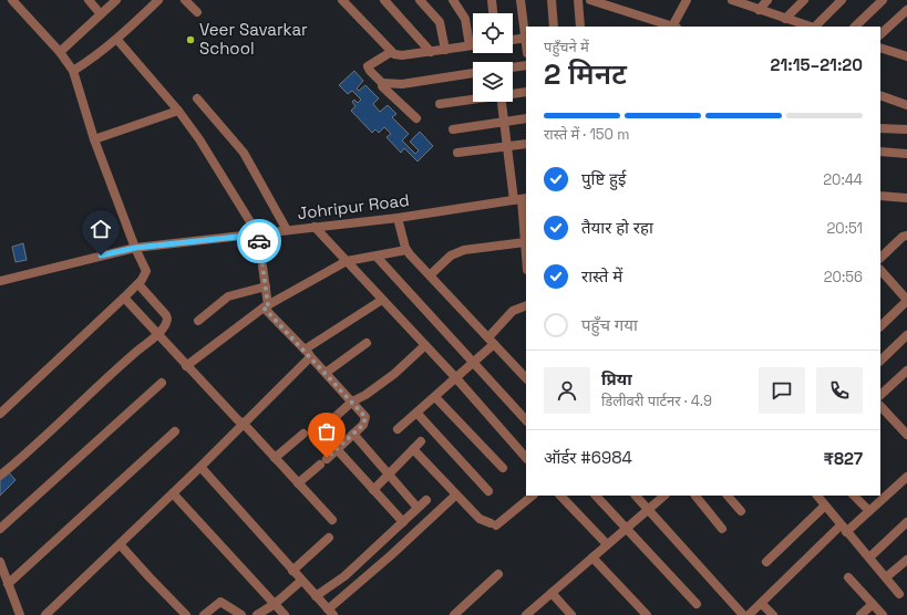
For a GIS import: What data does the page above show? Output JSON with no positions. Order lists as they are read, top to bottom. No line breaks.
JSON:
{"streets":{"street":["Johripur Road"]},"places":["Veer Savarkar School"],"page":{"heading":["2 मिनट","पहुँचने में","21:15–21:20"],"panel":["प्रिया","डिलीवरी पार्टनर · 4.9","ऑर्डर #6984","₹827"],"bar":"रास्ते में · 150 m","list":[["पुष्टि हुई","20:44"],["तैयार हो रहा","20:51"],["रास्ते में","20:56"],"पहुँच गया"]}}
